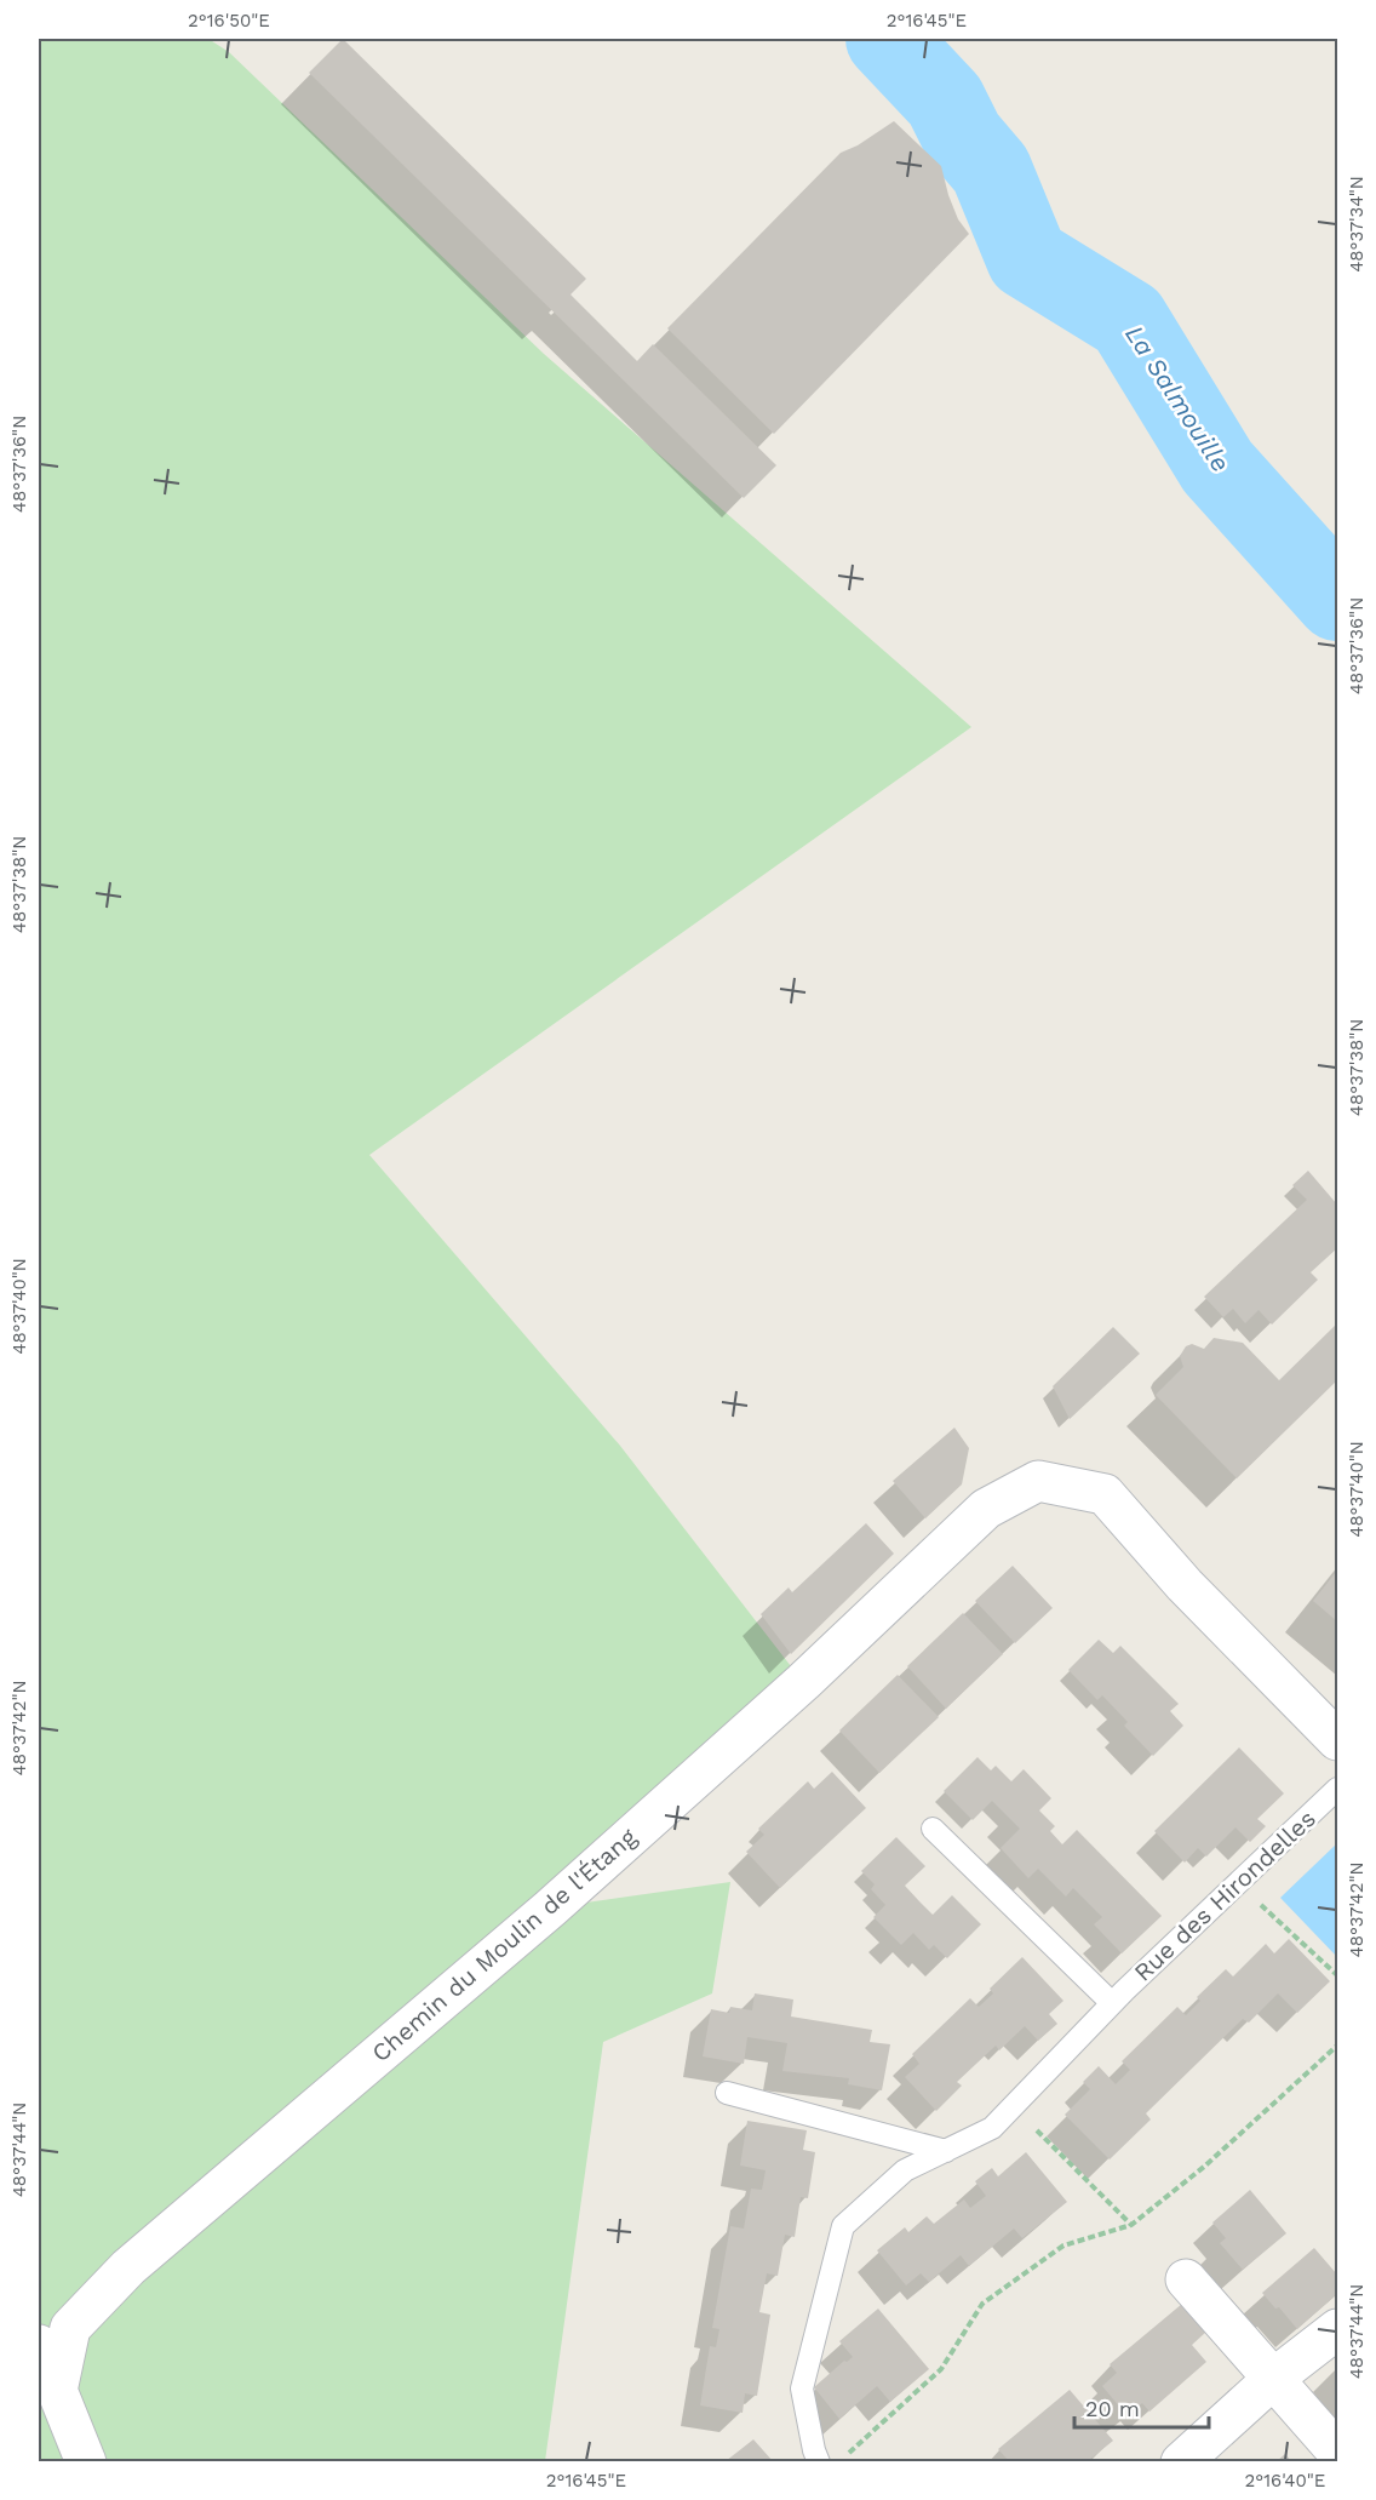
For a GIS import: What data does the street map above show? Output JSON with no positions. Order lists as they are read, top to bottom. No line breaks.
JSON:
{"streets":{"street":["Chemin du Moulin de l'Étang"],"lane":["Rue des Hirondelles"]},"water":["La Salmouille"],"scale_bar":"20 m","coordinates":["2°16'50\"E","2°16'45\"E","48°37'34\"N","48°37'36\"N","48°37'38\"N","48°37'40\"N","48°37'42\"N","48°37'44\"N","2°16'40\"E"]}
